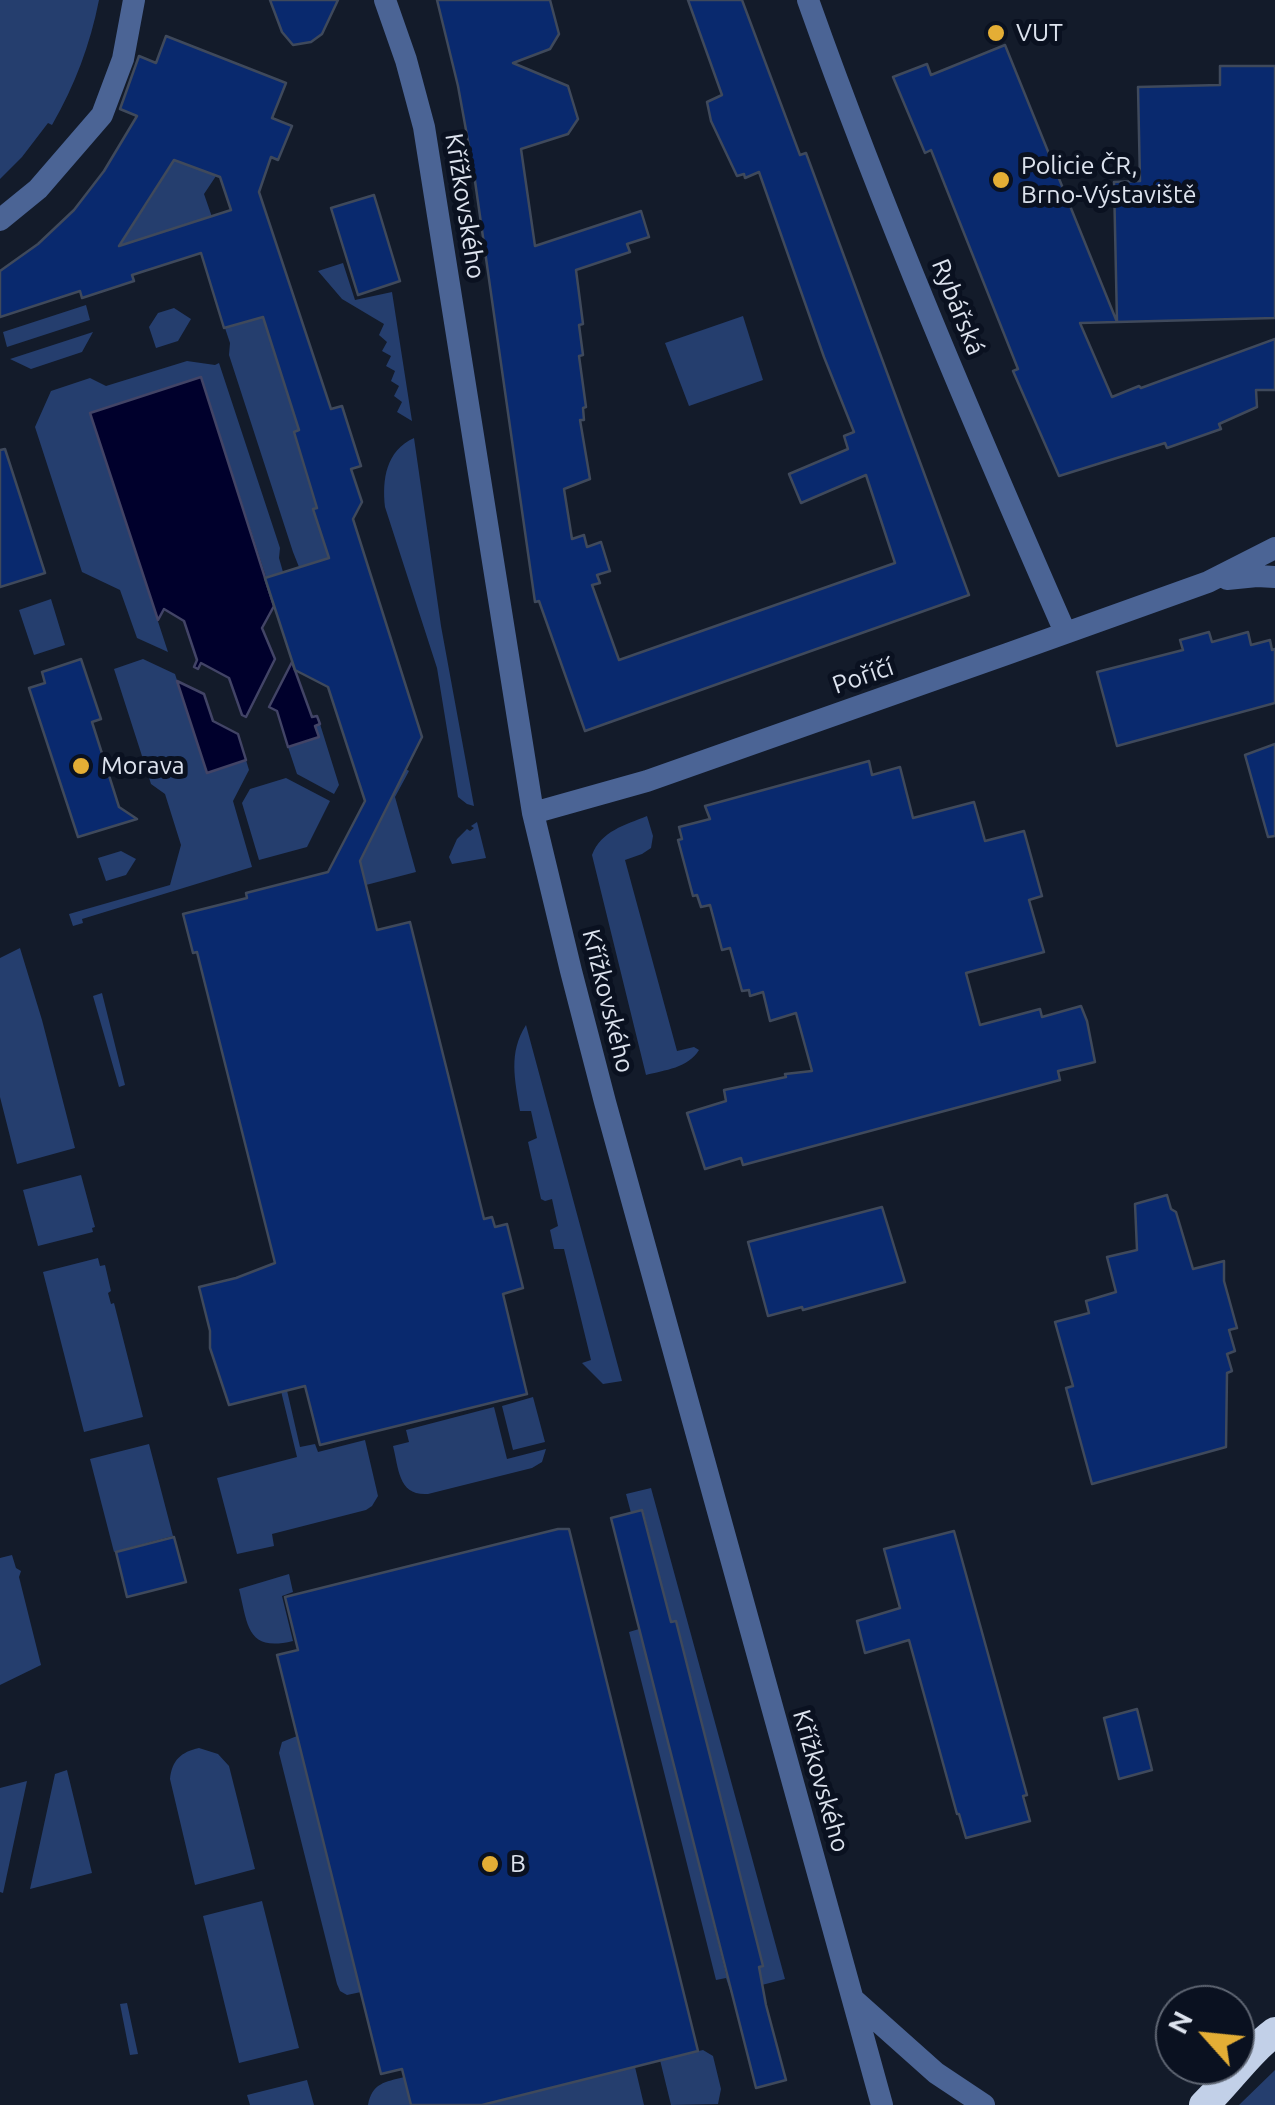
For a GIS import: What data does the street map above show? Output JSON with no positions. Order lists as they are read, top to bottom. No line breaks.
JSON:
{"streets":{"street":["Křížkovského","Rybářská","Poříčí"]},"crossings":[["Křížkovského","Poříčí"],["Rybářská","Poříčí"]],"places":["VUT","Policie ČR, Brno-Výstaviště","Morava","B"],"north":"top left"}
